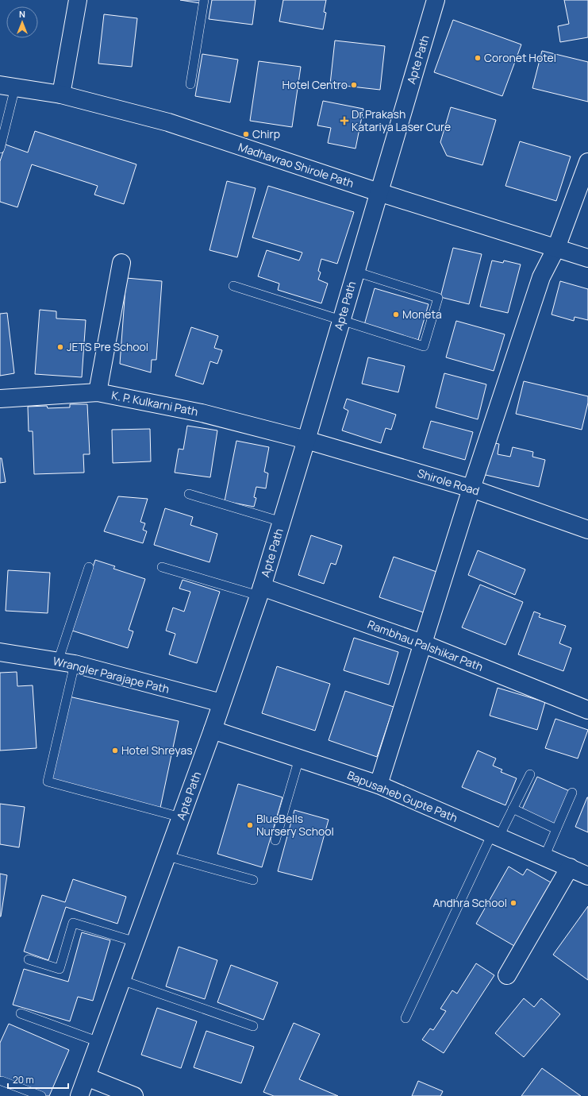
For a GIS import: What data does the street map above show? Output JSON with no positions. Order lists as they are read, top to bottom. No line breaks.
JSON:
{"streets":{"street":["Apte Path","Madhavrao Shirole Path","K. P. Kulkarni Path","Shirole Road","Rambhau Palshikar Path","Wrangler Parajape Path","Bapusaheb Gupte Path"]},"crossings":[["Apte Path","Madhavrao Shirole Path"],["Apte Path","K. P. Kulkarni Path"],["Apte Path","Shirole Road"],["Apte Path","Rambhau Palshikar Path"],["Apte Path","Wrangler Parajape Path"],["Apte Path","Bapusaheb Gupte Path"],["K. P. Kulkarni Path","Shirole Road"]],"places":{"other":["Coronet Hotel","Hotel Centro","Chirp","Moneta","JETS Pre School","Hotel Shreyas","BlueBells Nursery School","Andhra School"],"health":["Dr.Prakash Katariya Laser Cure"]},"scale_bar":"20 m","north":"top"}
